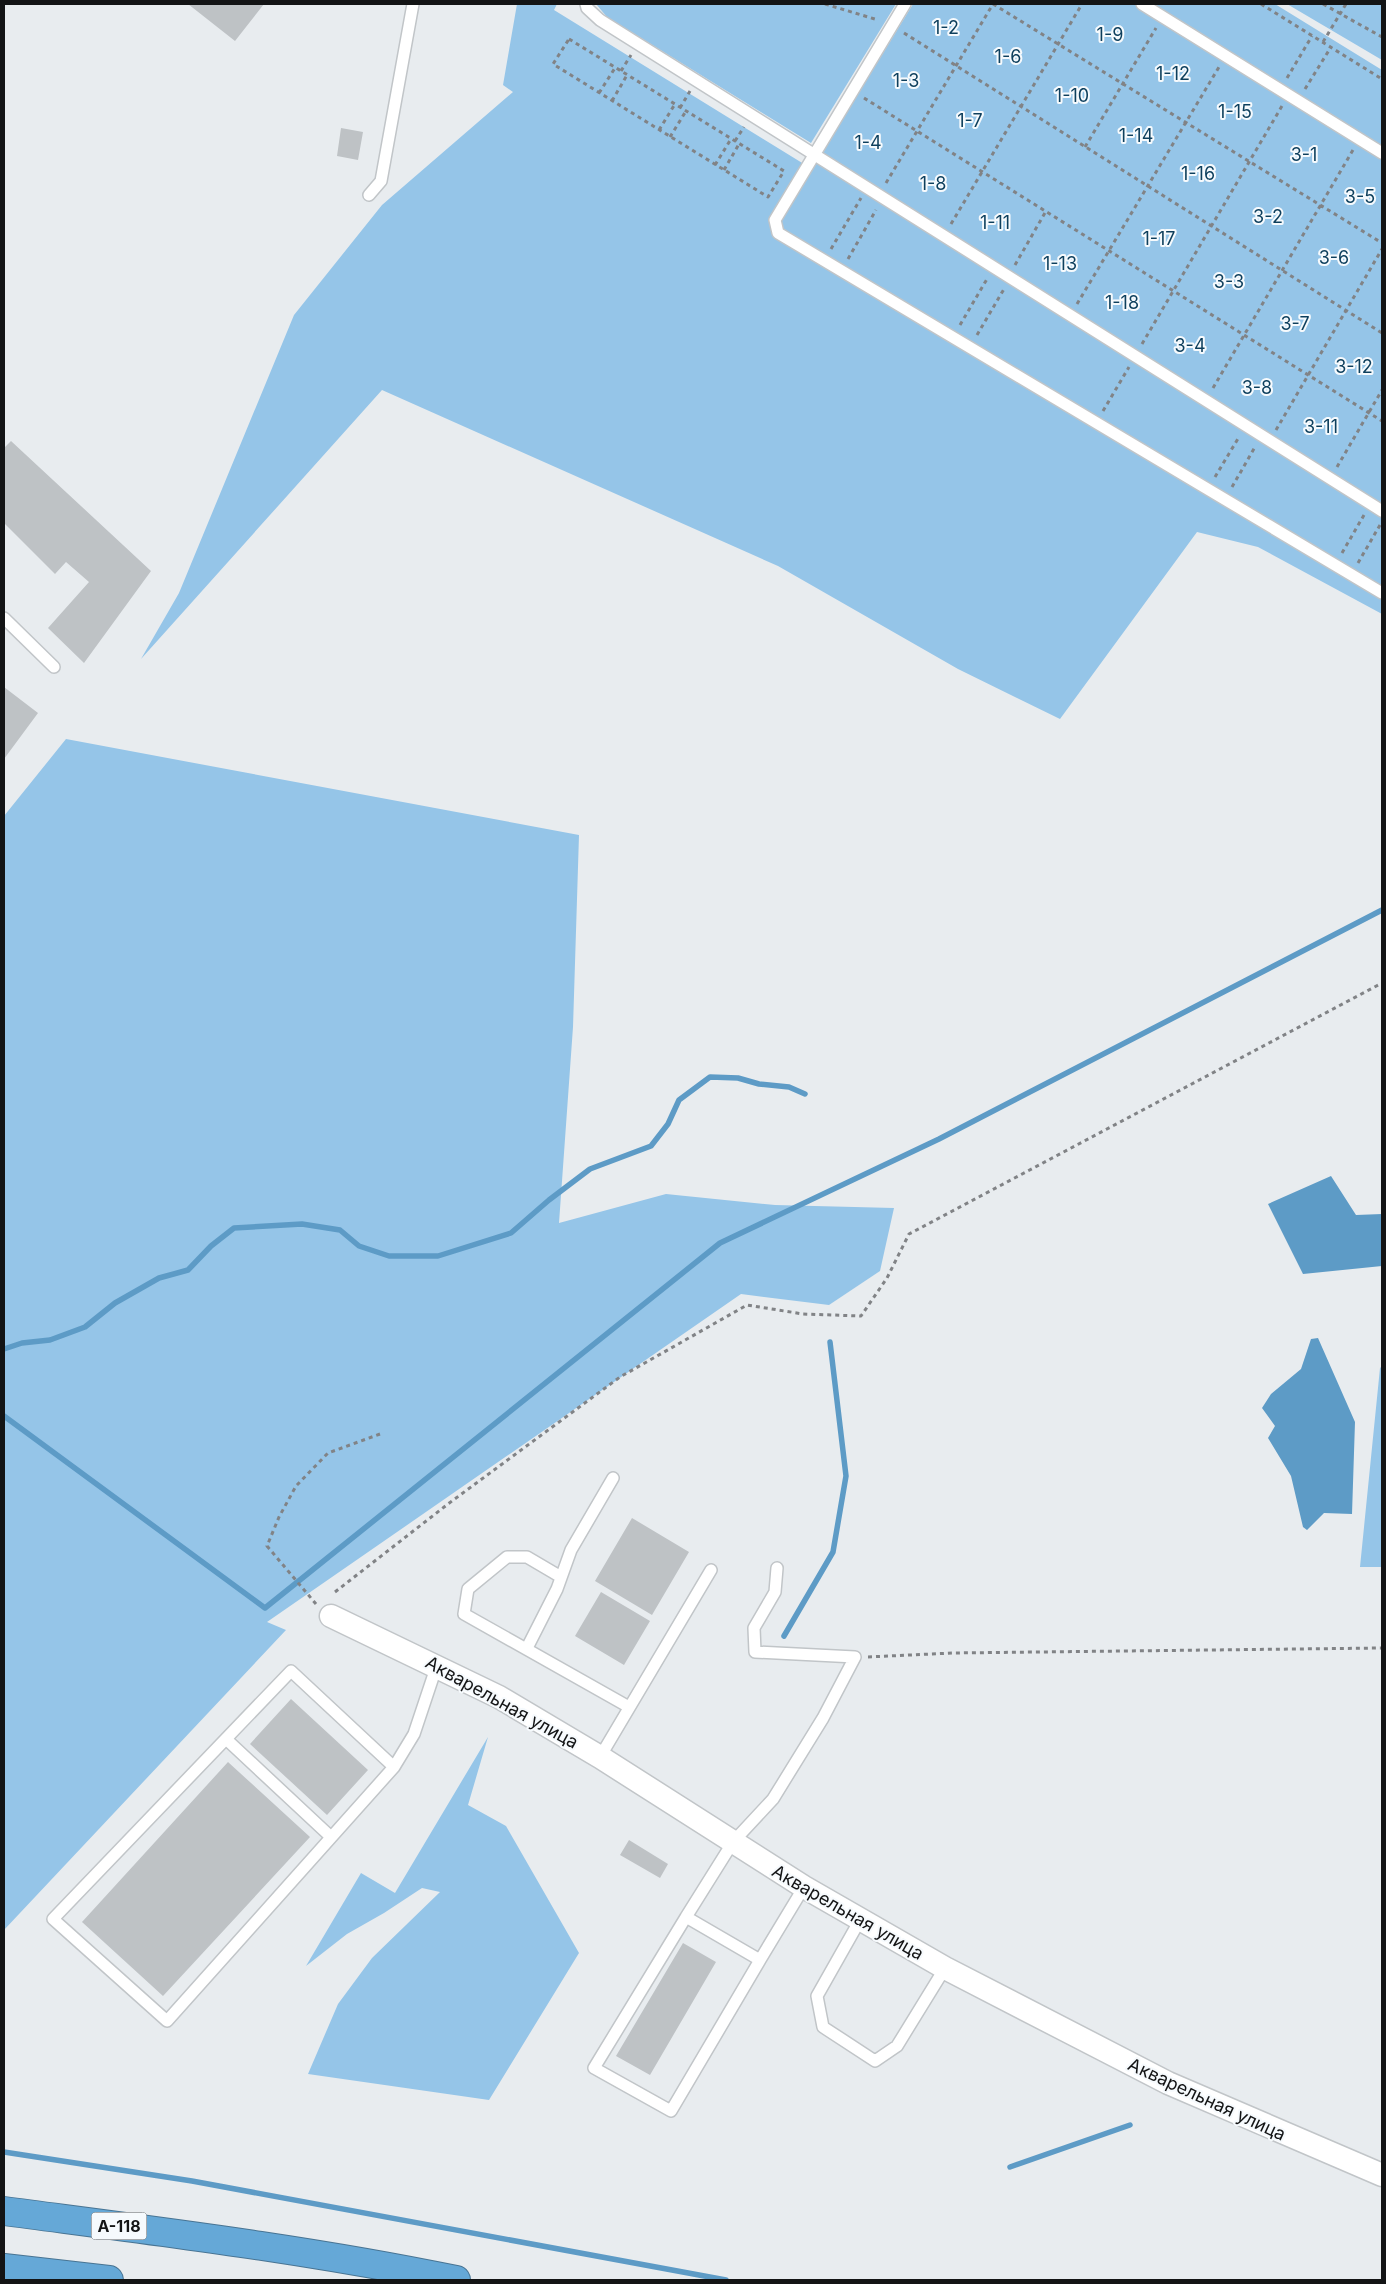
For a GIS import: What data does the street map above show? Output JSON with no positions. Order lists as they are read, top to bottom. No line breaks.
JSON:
{"streets":{"highway":["А-118"],"street":["Акварельная улица"]},"parks":["1-2","1-9","1-6","1-12","1-3","1-10","1-15","1-7","1-14","1-4","3-1","1-16","1-8","3-5","3-2","1-11","1-17","3-6","1-13","3-3","1-18","3-7","3-4","3-12","3-8","3-11"]}
